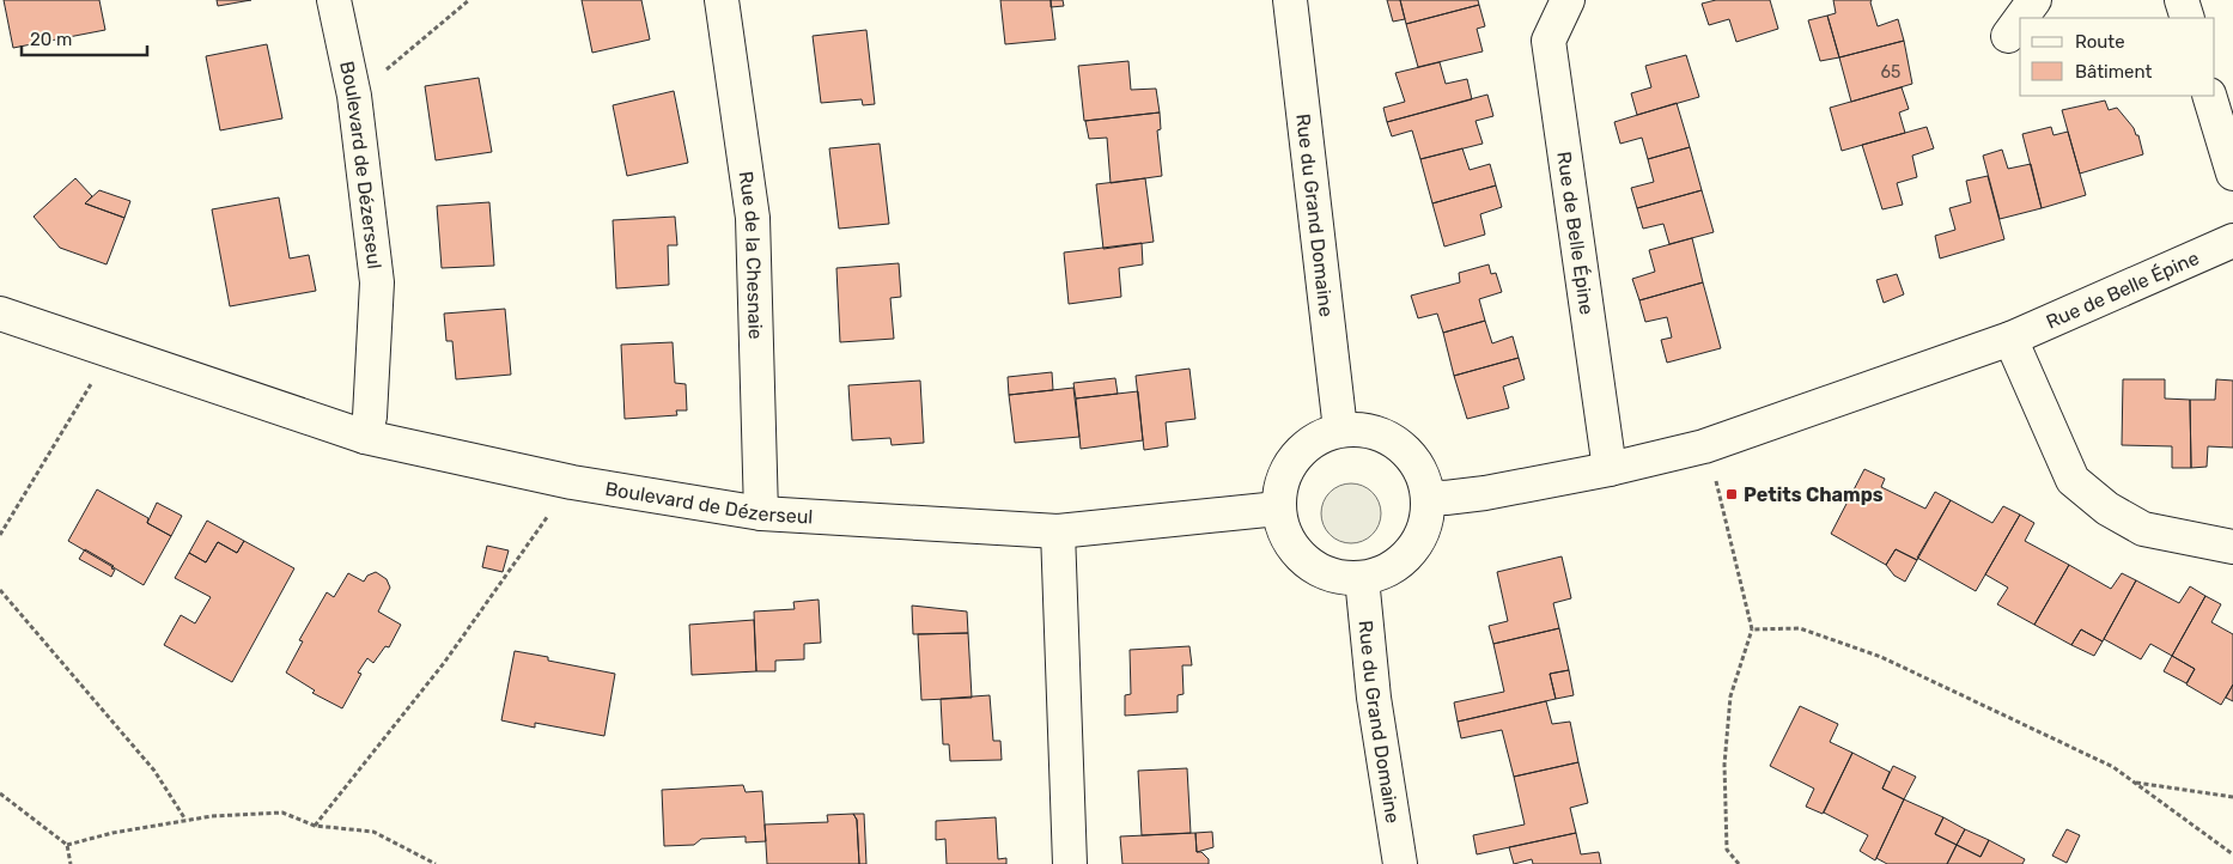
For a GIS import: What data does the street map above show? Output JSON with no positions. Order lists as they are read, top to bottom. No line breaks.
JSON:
{"streets":{"street":["Boulevard de Dézerseul","Rue du Grand Domaine","Rue de Belle Épine","Rue de la Chesnaie"]},"crossings":[["Boulevard de Dézerseul","Rue du Grand Domaine"],["Boulevard de Dézerseul","Rue de Belle Épine"],["Boulevard de Dézerseul","Rue de la Chesnaie"],["Rue du Grand Domaine","Rue de Belle Épine"]],"places":{"transit":["Petits Champs"]},"house_numbers":["65"],"legend":["Route","Bâtiment"],"scale_bar":"20 m"}
